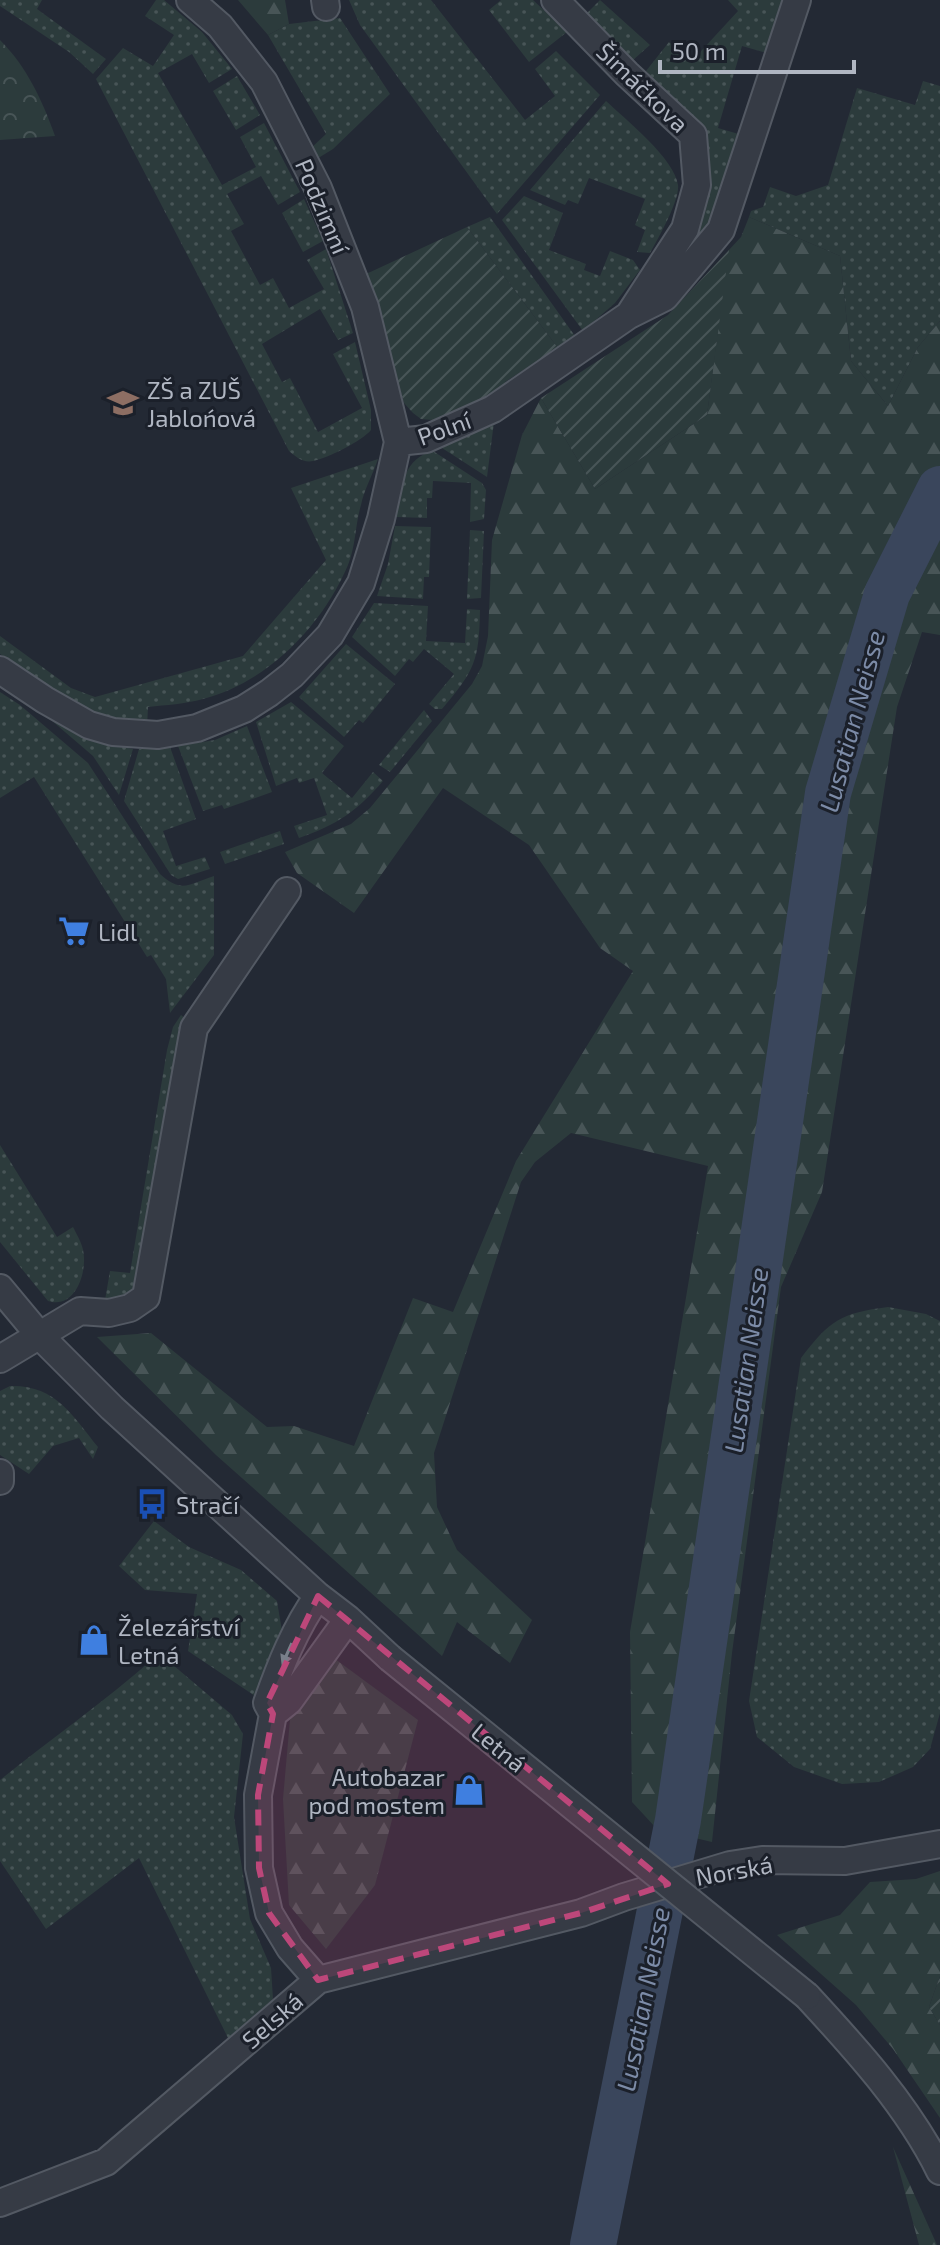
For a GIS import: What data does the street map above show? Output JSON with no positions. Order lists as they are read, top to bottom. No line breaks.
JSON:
{"streets":{"street":["Šimáčkova","Podzimní","Polní","Letná","Norská","Selská"]},"crossings":[["Šimáčkova","Polní"],["Podzimní","Polní"],["Norská","Selská"]],"water":["Lusatian Neisse"],"places":{"school or university":["ZŠ a ZUŠ Jablońová"],"supermarket":["Lidl"],"bus stop":["Stračí"],"shop":["Železářství Letná","Autobazar pod mostem"]},"scale_bar":"50 m"}
